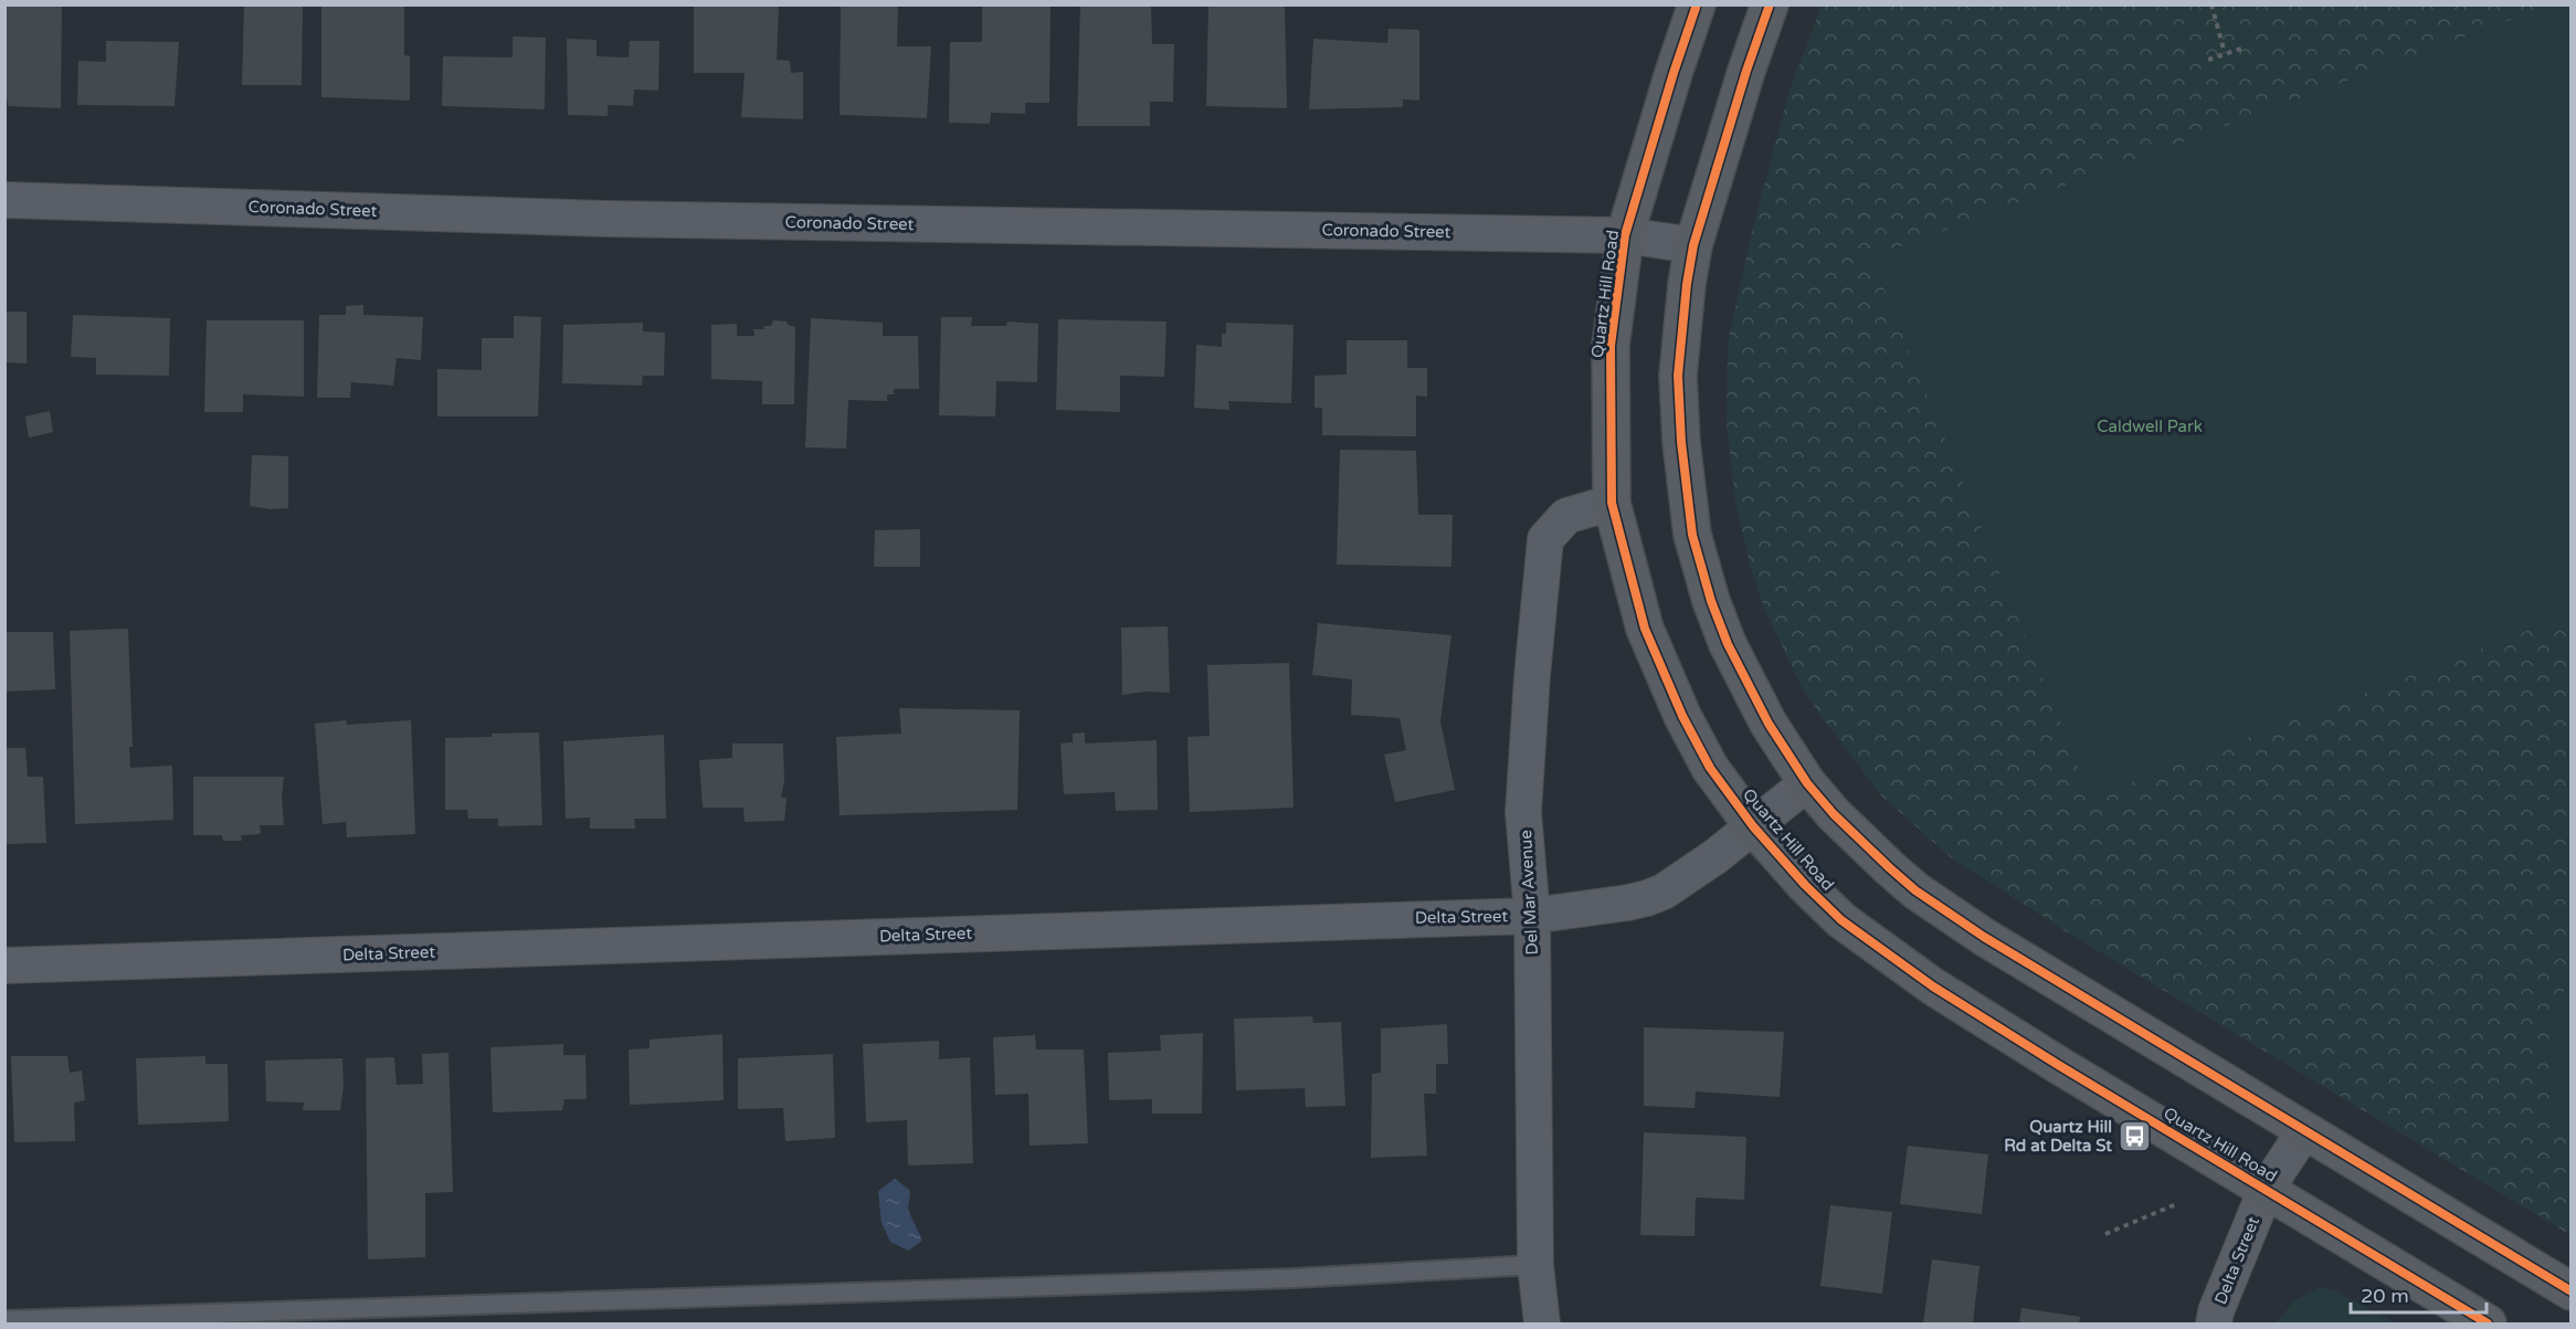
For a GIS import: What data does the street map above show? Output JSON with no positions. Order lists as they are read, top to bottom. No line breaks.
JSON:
{"streets":{"main road":["Quartz Hill Road"],"street":["Coronado Street","Del Mar Avenue","Delta Street"]},"crossings":[["Coronado Street","Quartz Hill Road"],["Quartz Hill Road","Del Mar Avenue"],["Quartz Hill Road","Delta Street"],["Del Mar Avenue","Delta Street"]],"parks":["Caldwell Park"],"places":{"bus stop":["Quartz Hill Rd at Delta St"]},"scale_bar":"20 m"}
